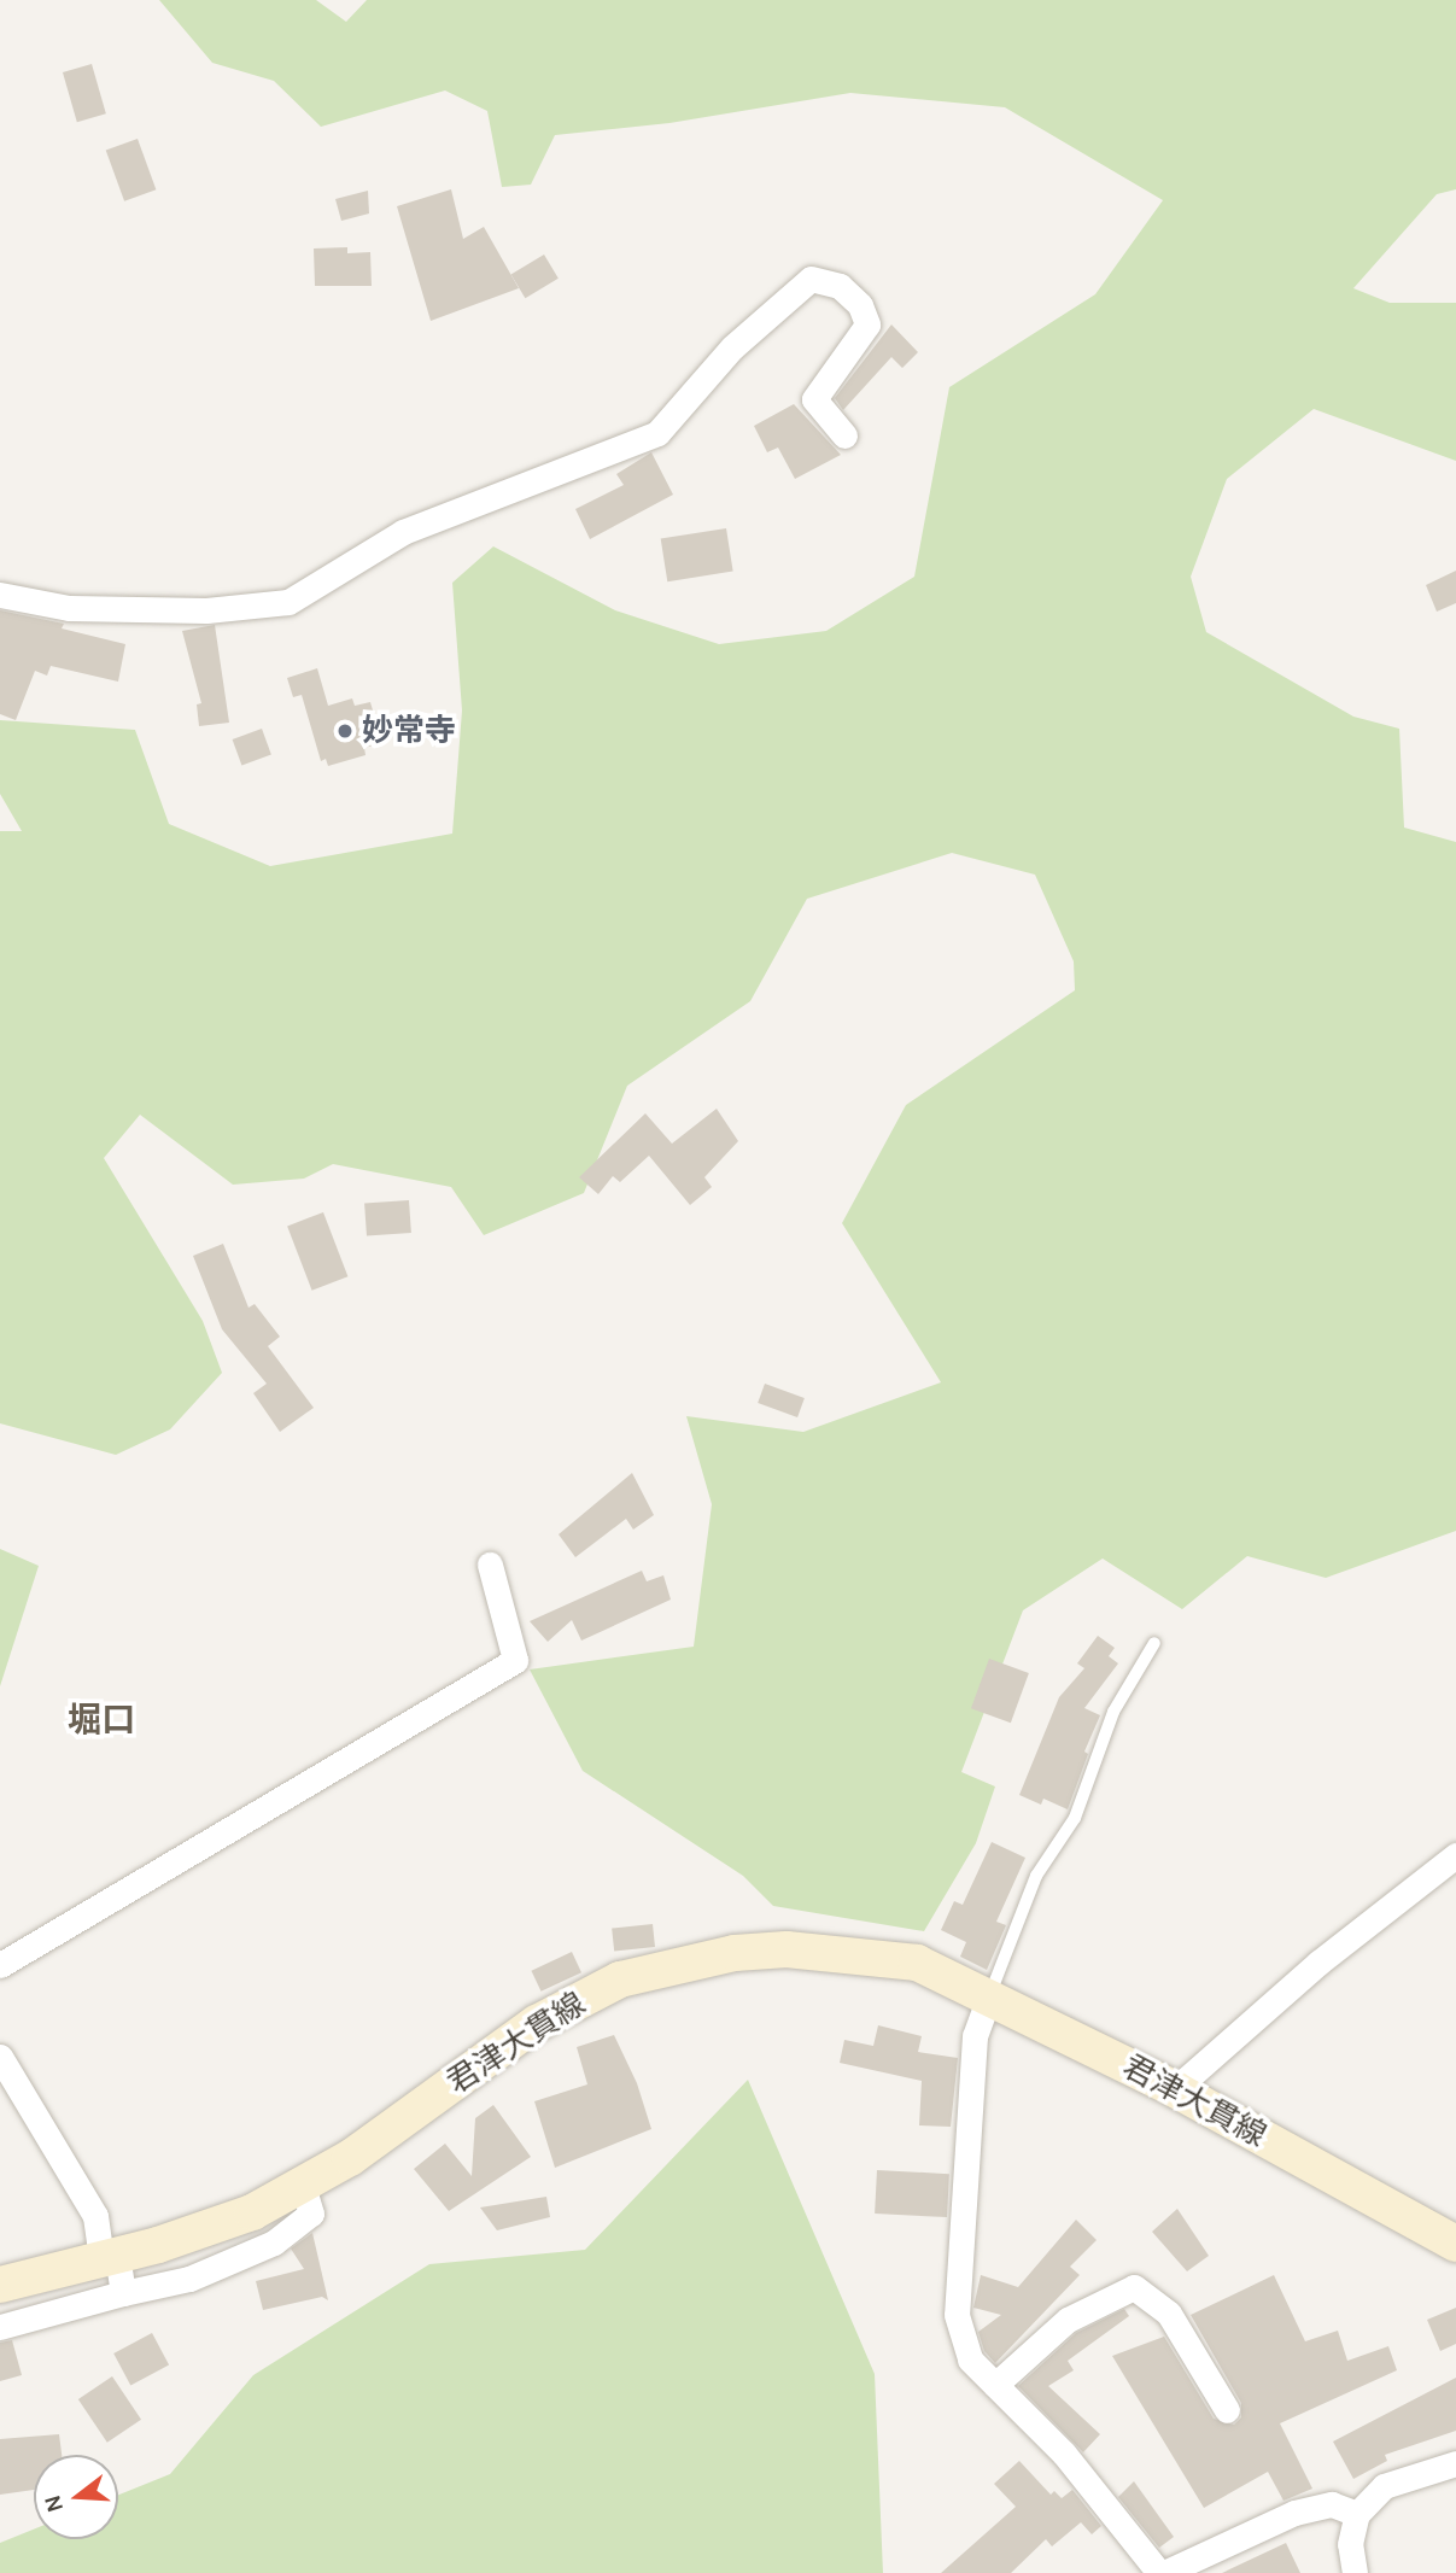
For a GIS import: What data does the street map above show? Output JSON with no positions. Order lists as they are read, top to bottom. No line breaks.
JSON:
{"streets":{"main road":["君津大貫線"]},"districts":["堀口"],"places":["妙常寺"],"north":"left"}
